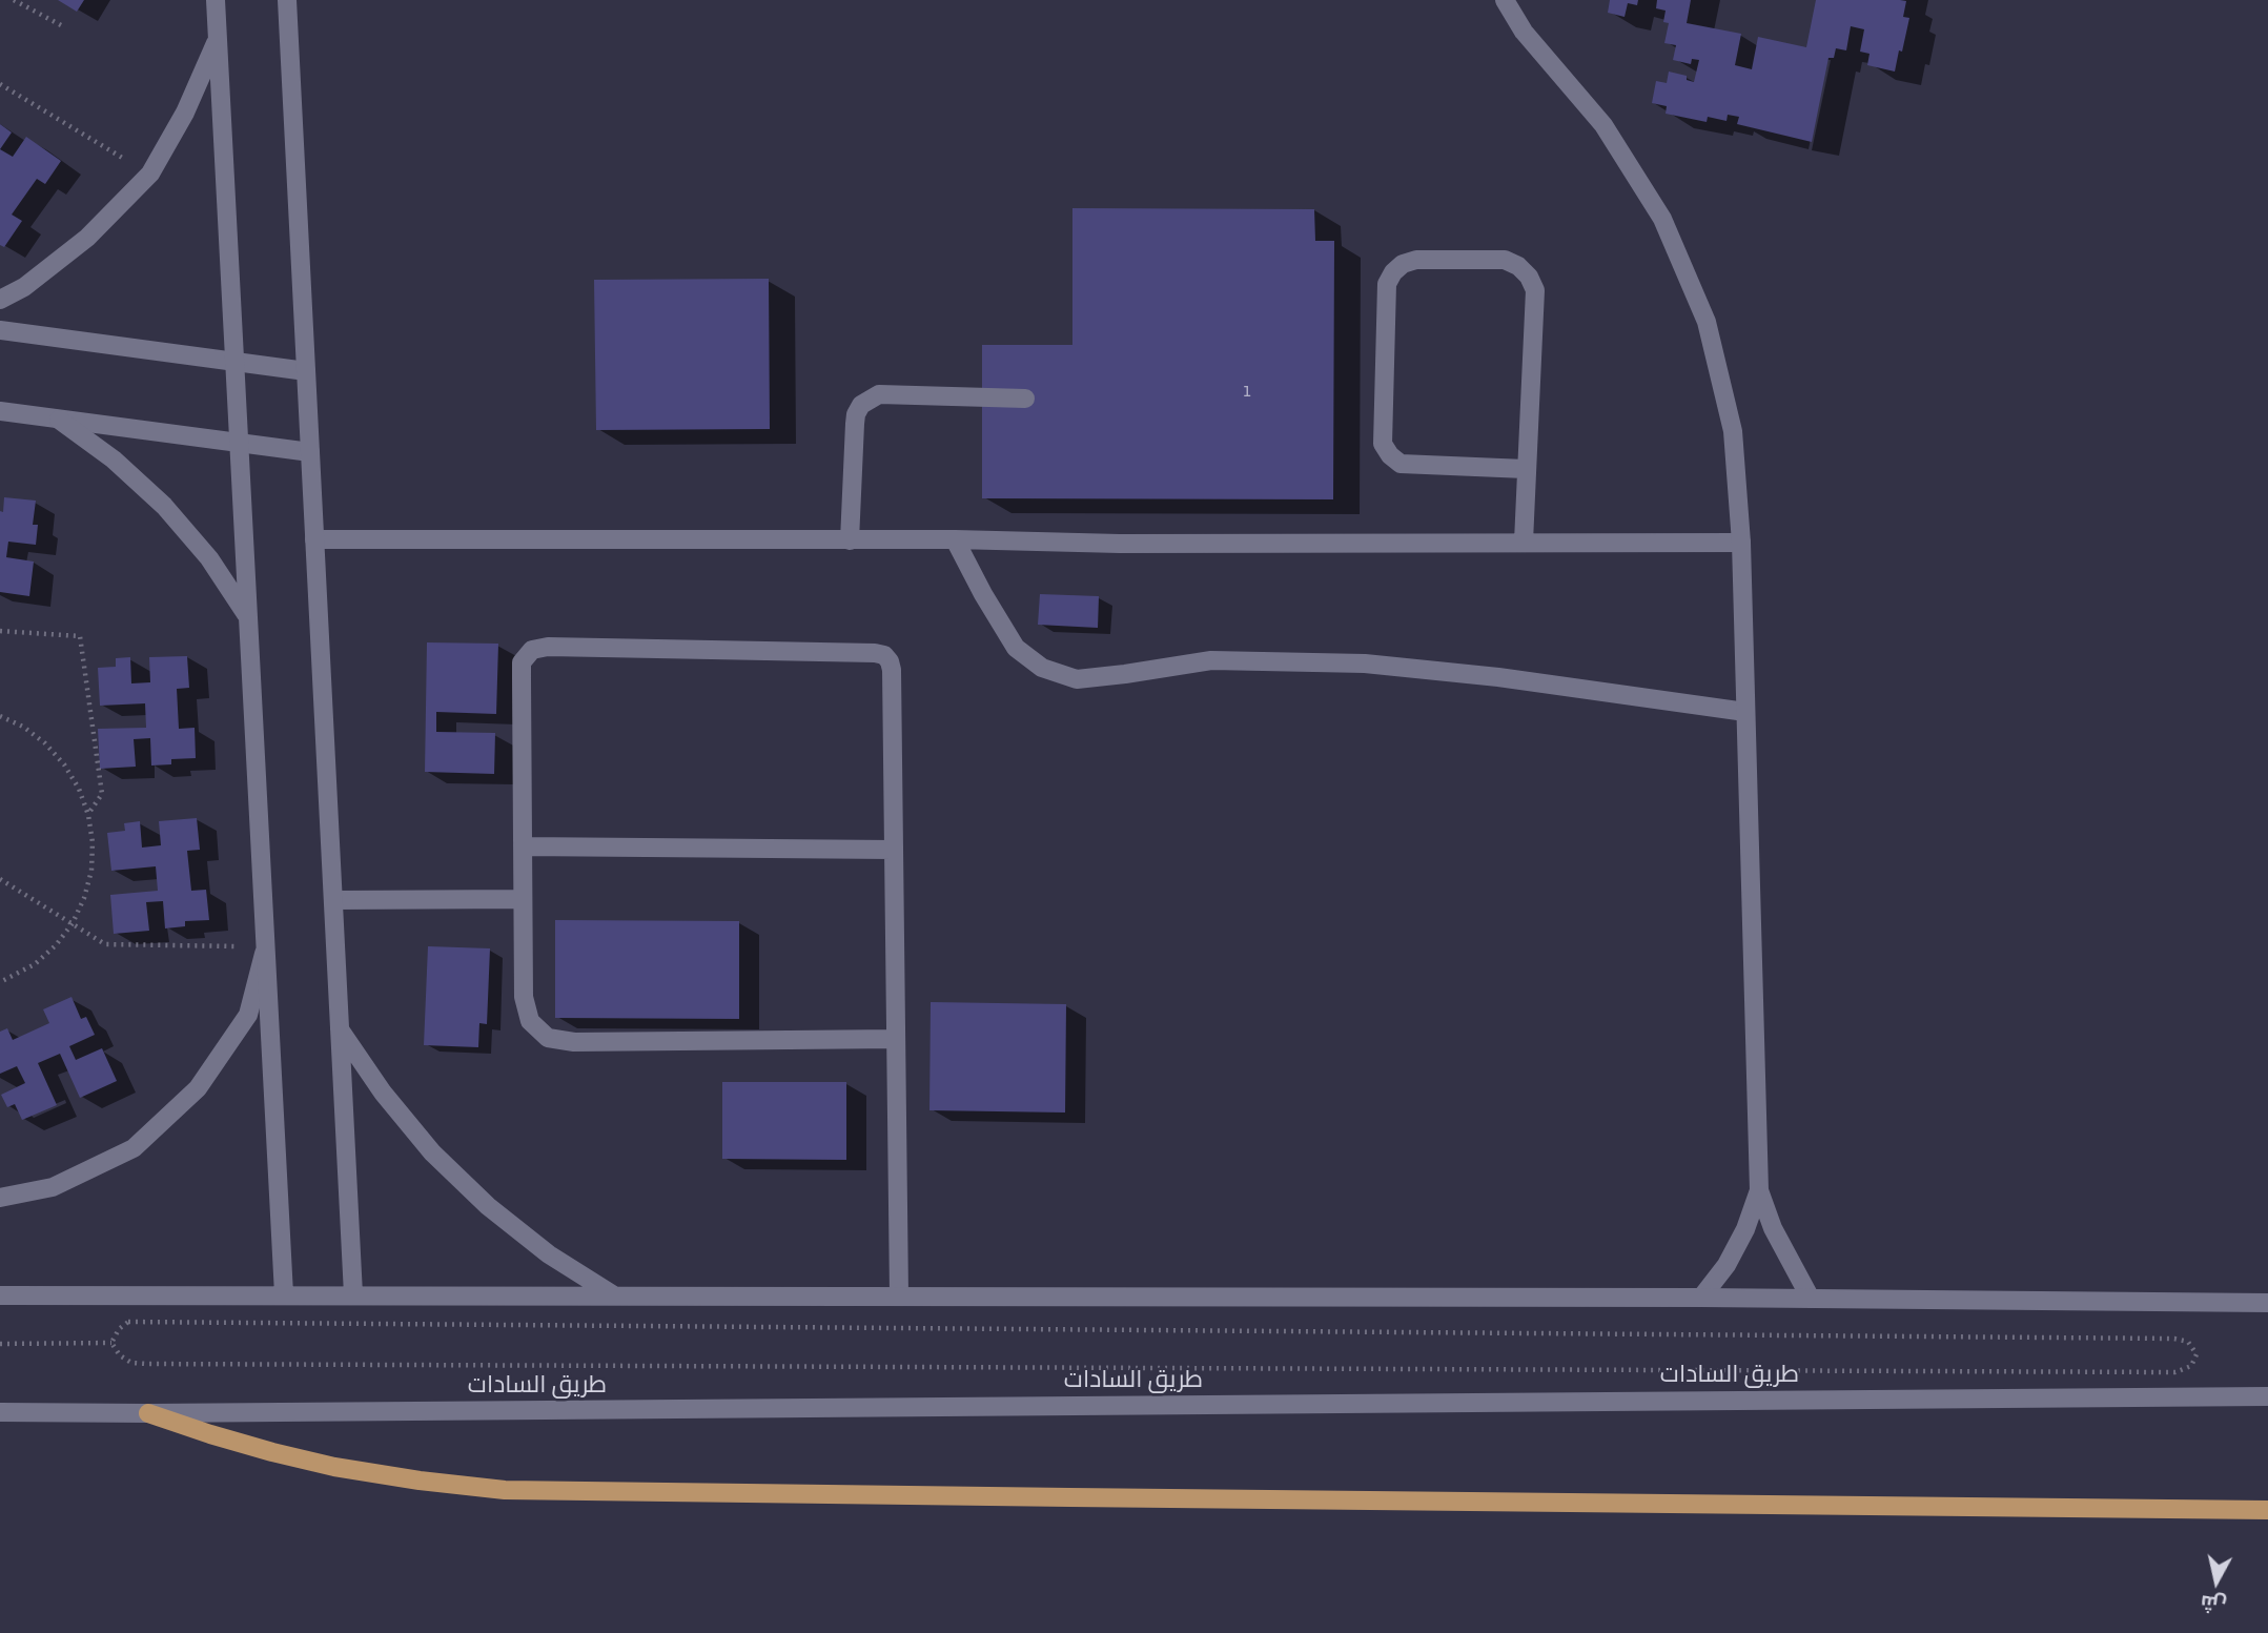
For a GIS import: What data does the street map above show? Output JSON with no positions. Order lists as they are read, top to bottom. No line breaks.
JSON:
{"streets":{"street":["طريق السادات"]},"house_numbers":["1"],"north":"bottom"}
